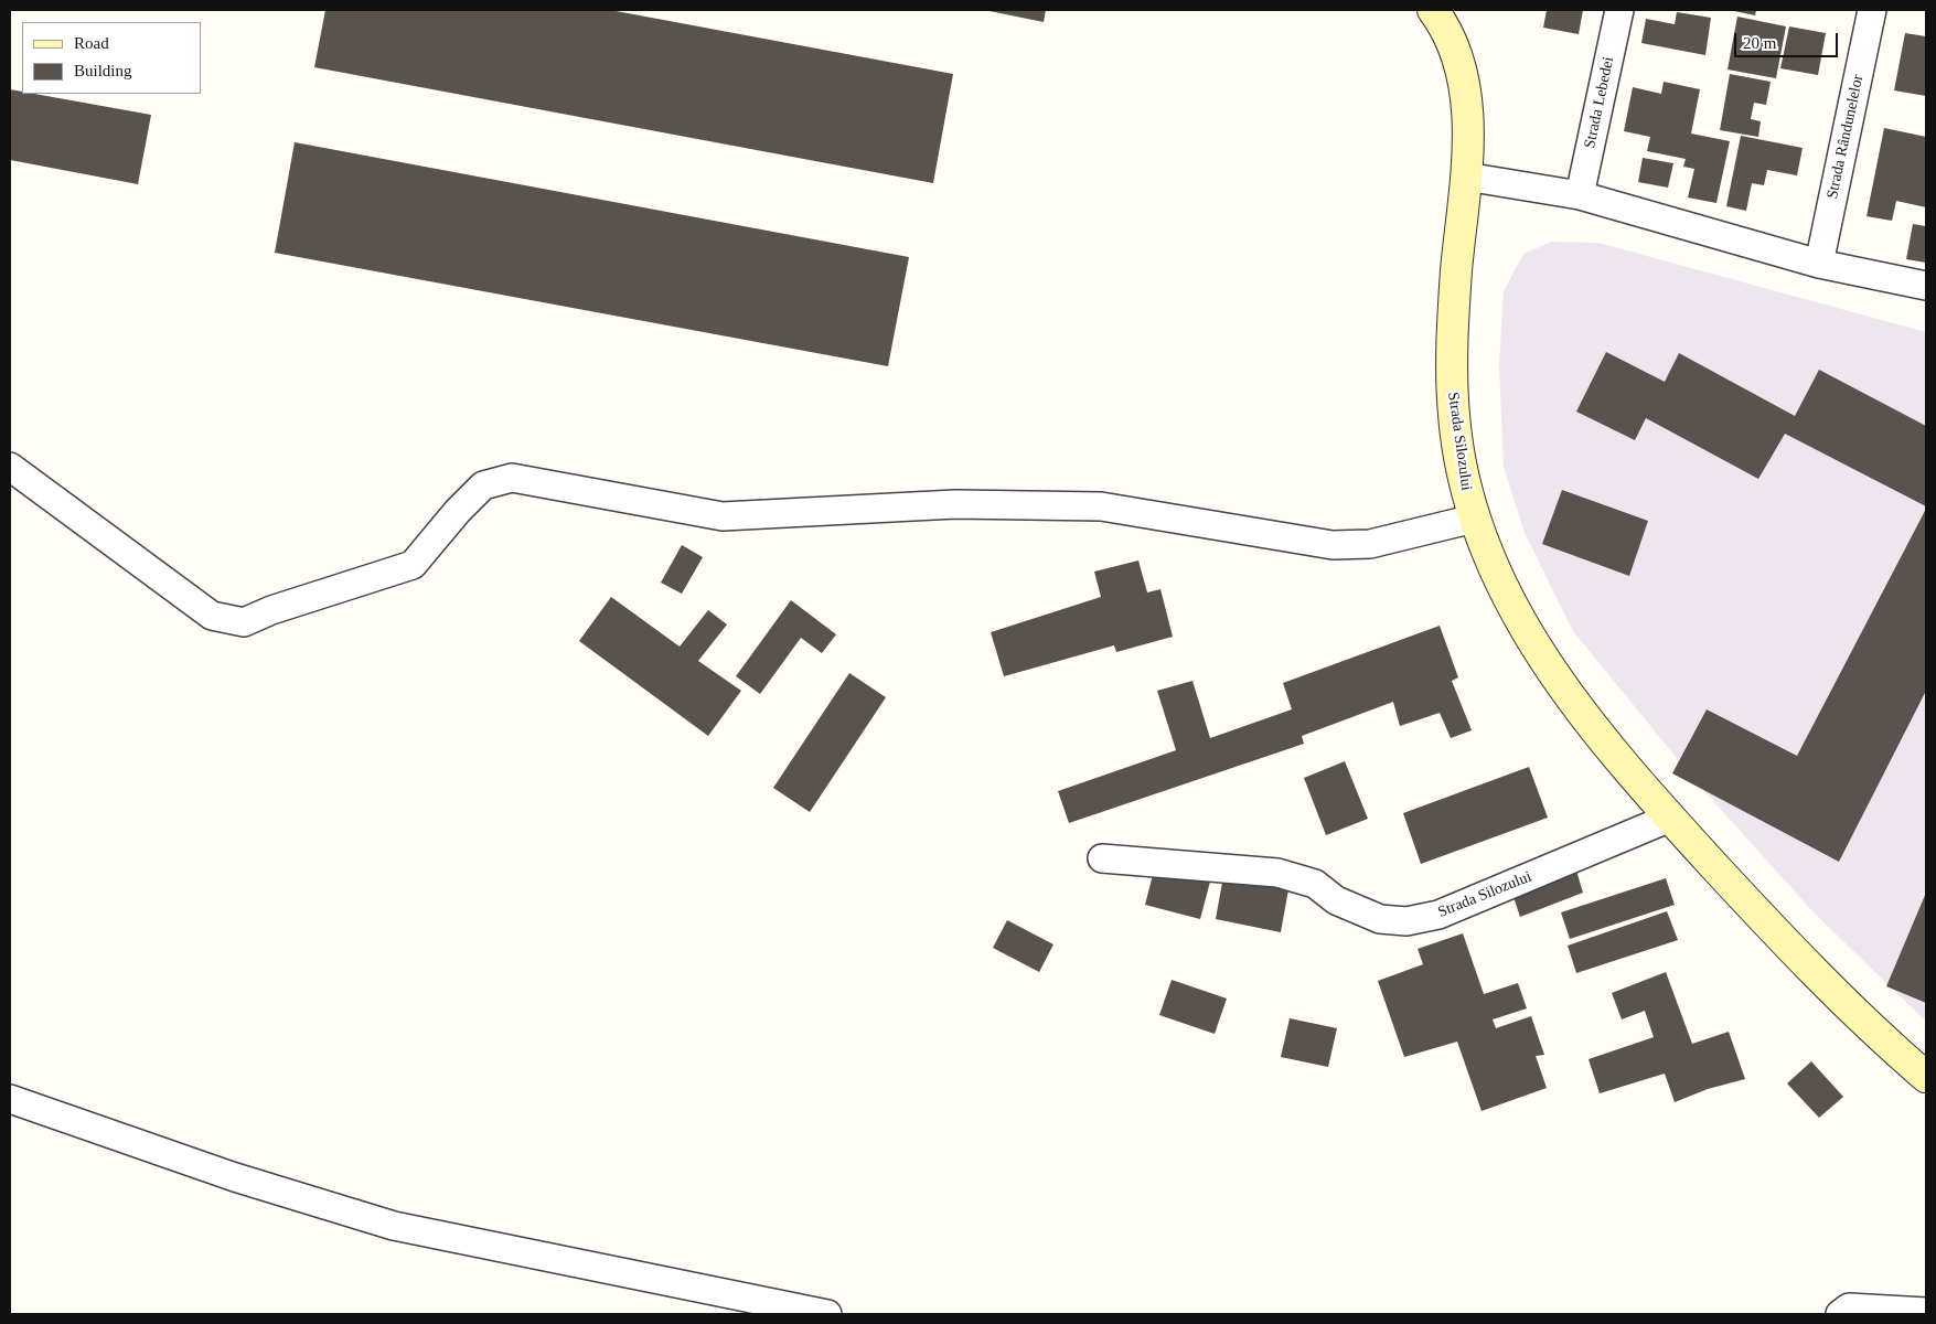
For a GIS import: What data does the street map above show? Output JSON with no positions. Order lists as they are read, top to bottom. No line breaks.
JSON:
{"streets":{"main road":["Strada Silozului"],"street":["Strada Lebedei","Strada Rândunelelor"]},"legend":["Road","Building"],"scale_bar":"20 m"}
